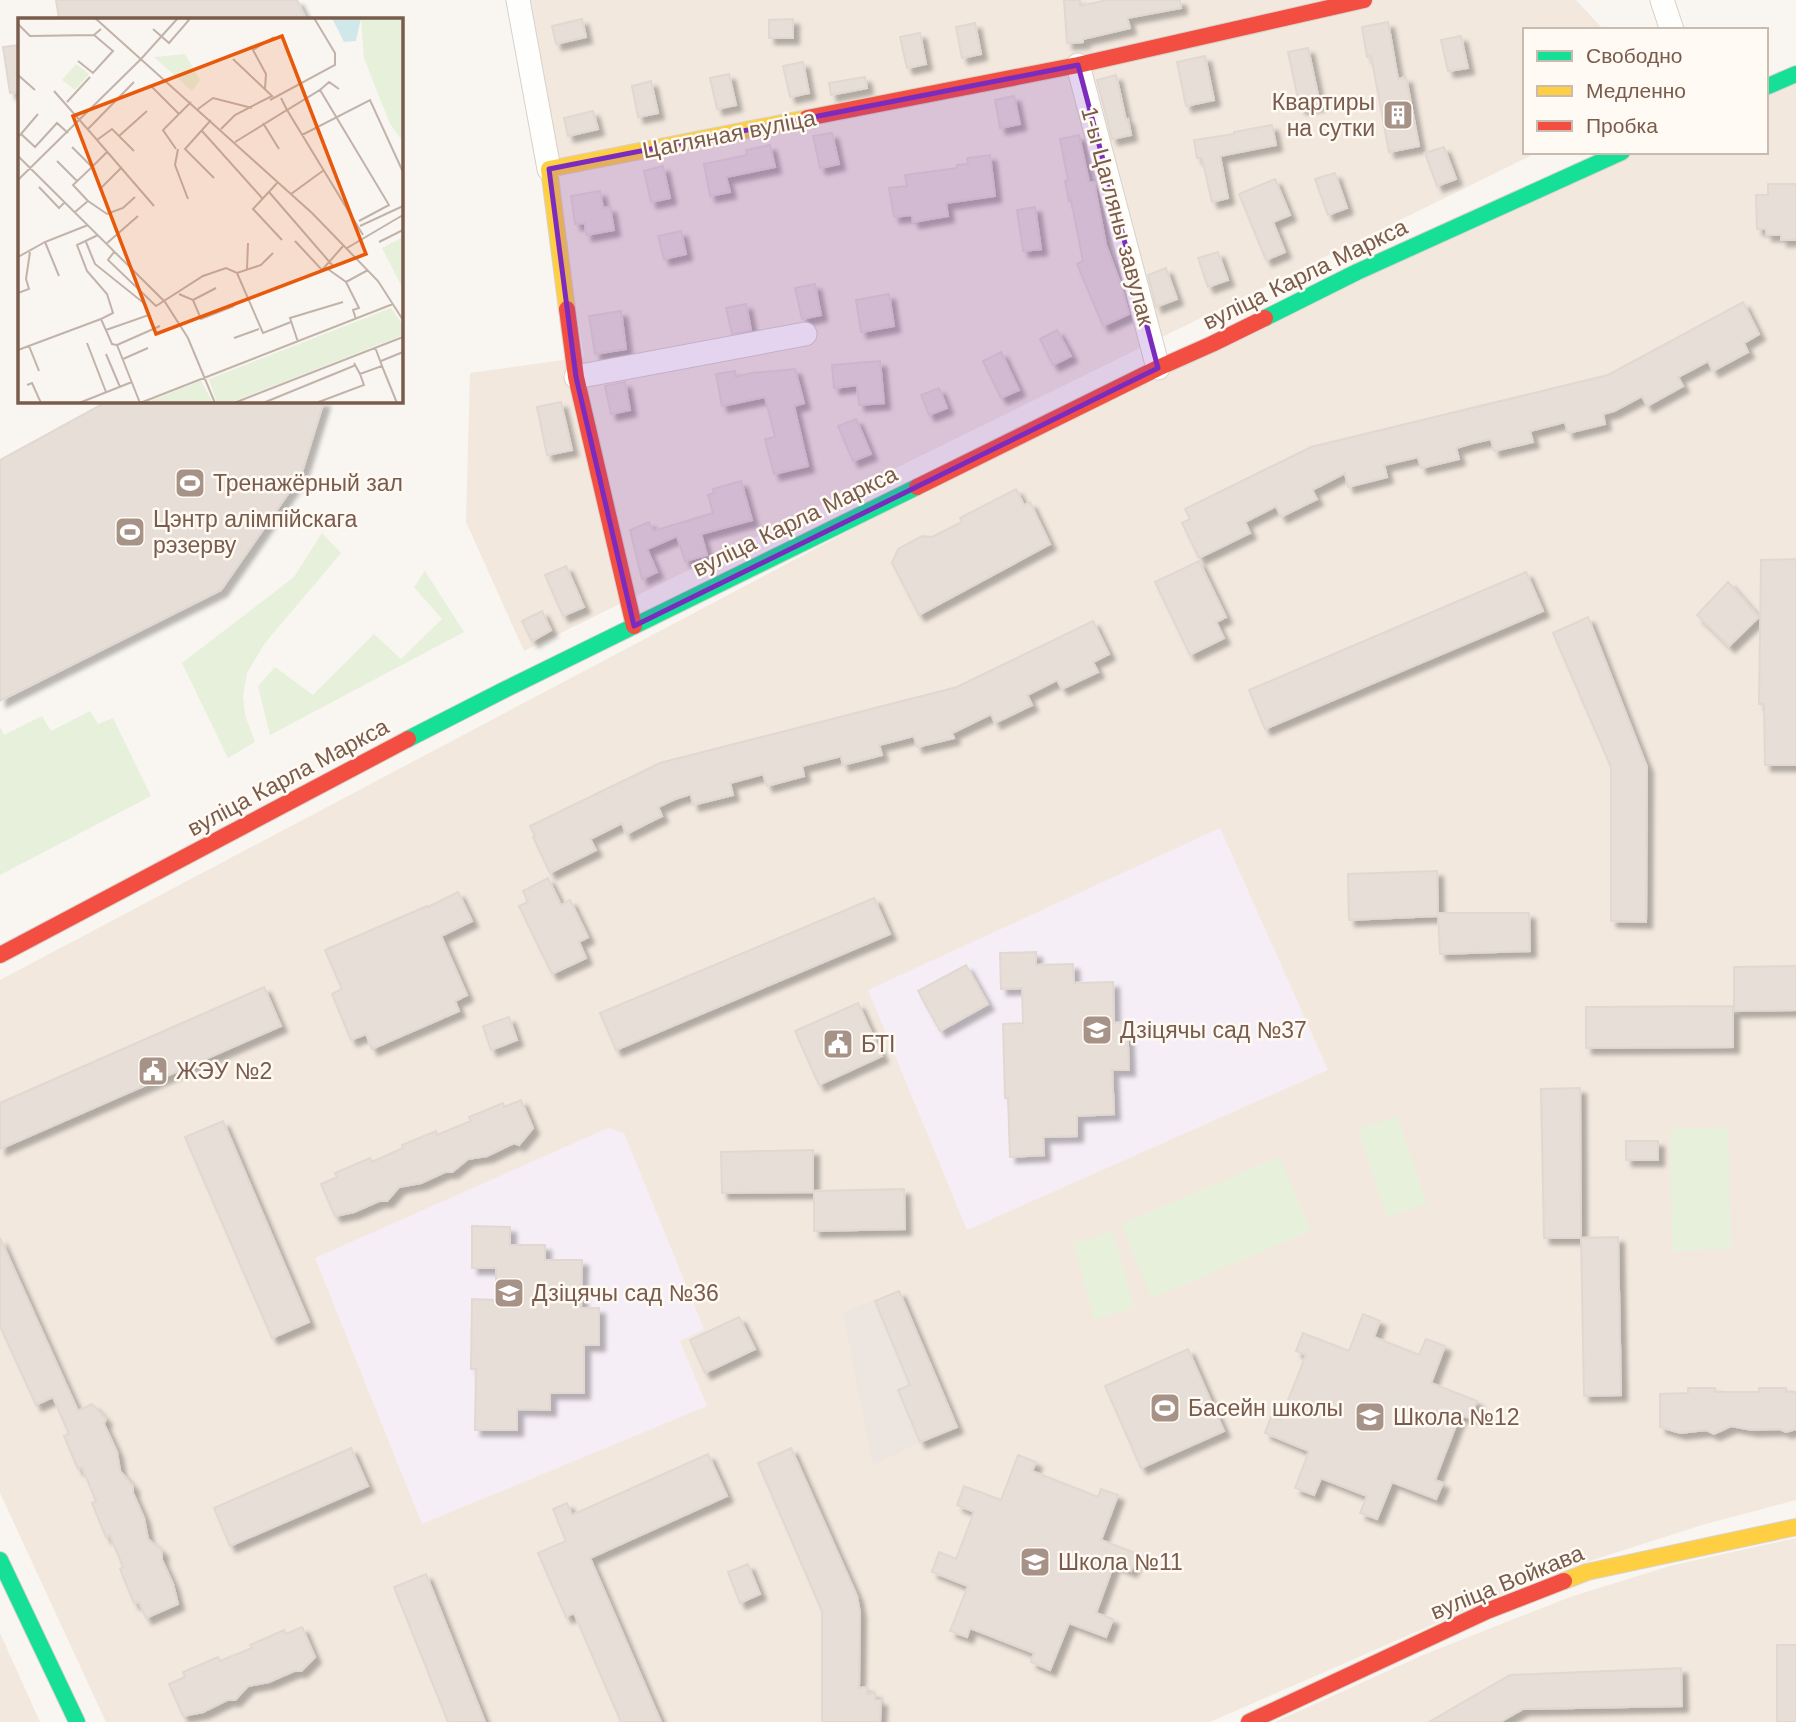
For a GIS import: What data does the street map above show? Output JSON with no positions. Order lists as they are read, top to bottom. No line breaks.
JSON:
{"streets":{"main road":["Цагляная вуліца","вуліца Карла Маркса","вуліца Войкава"],"street":["1-ы Цагляны завулак"]},"crossings":[["Цагляная вуліца","1-ы Цагляны завулак"],["1-ы Цагляны завулак","вуліца Карла Маркса"]],"places":{"building":["Квартиры на сутки"],"sports":["Тренажёрный зал","Цэнтр алімпійскага рэзерву","Басейн школы"],"school or university":["Дзіцячы сад №37","Дзіцячы сад №36","Школа №12","Школа №11"],"public building":["БТІ","ЖЭУ №2"]},"legend":["Свободно","Медленно","Пробка"]}
